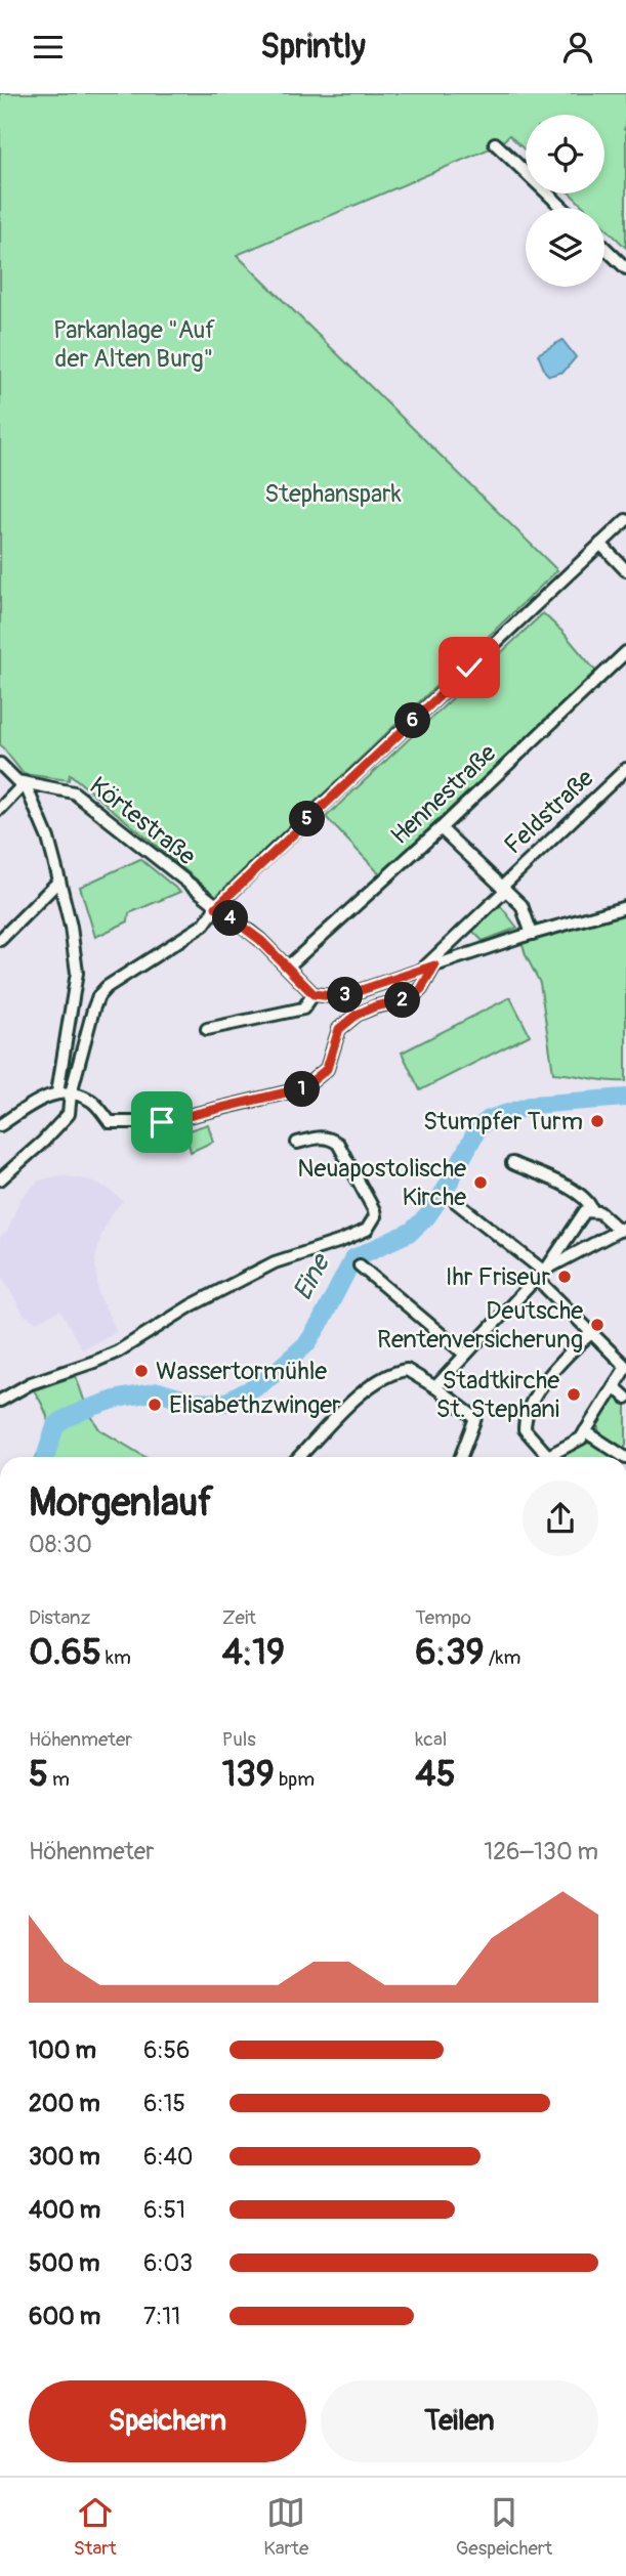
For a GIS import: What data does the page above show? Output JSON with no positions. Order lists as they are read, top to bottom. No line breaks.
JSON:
{"streets":{"street":["Hennestraße","Feldstraße","Körtestraße"]},"crossings":[["Hennestraße","Körtestraße"]],"water":["Eine"],"parks":["Parkanlage \"Auf der Alten Burg\"","Stephanspark"],"places":["Stumpfer Turm","Neuapostolische Kirche","Ihr Friseur","Deutsche Rentenversicherung","Wassertormühle","Stadtkirche St. Stephani","Elisabethzwinger"],"page":{"header":"Sprintly","pins":["6","5","4","3","2","1"],"heading":["Morgenlauf","08:30"],"stats":[["Distanz","0.65 km"],["Zeit","4:19"],["Tempo","6:39 /km"],["Höhenmeter","5 m"],["Puls","139 bpm"],["kcal","45"]],"chart":["Höhenmeter","126–130 m"],"list":[{"name":"100 m","note":"6:56"},{"name":"200 m","note":"6:15"},{"name":"300 m","note":"6:40"},{"name":"400 m","note":"6:51"},{"name":"500 m","note":"6:03"},{"name":"600 m","note":"7:11"}],"buttons":["Speichern","Teilen"],"tabs":["Start","Karte","Gespeichert"]}}
